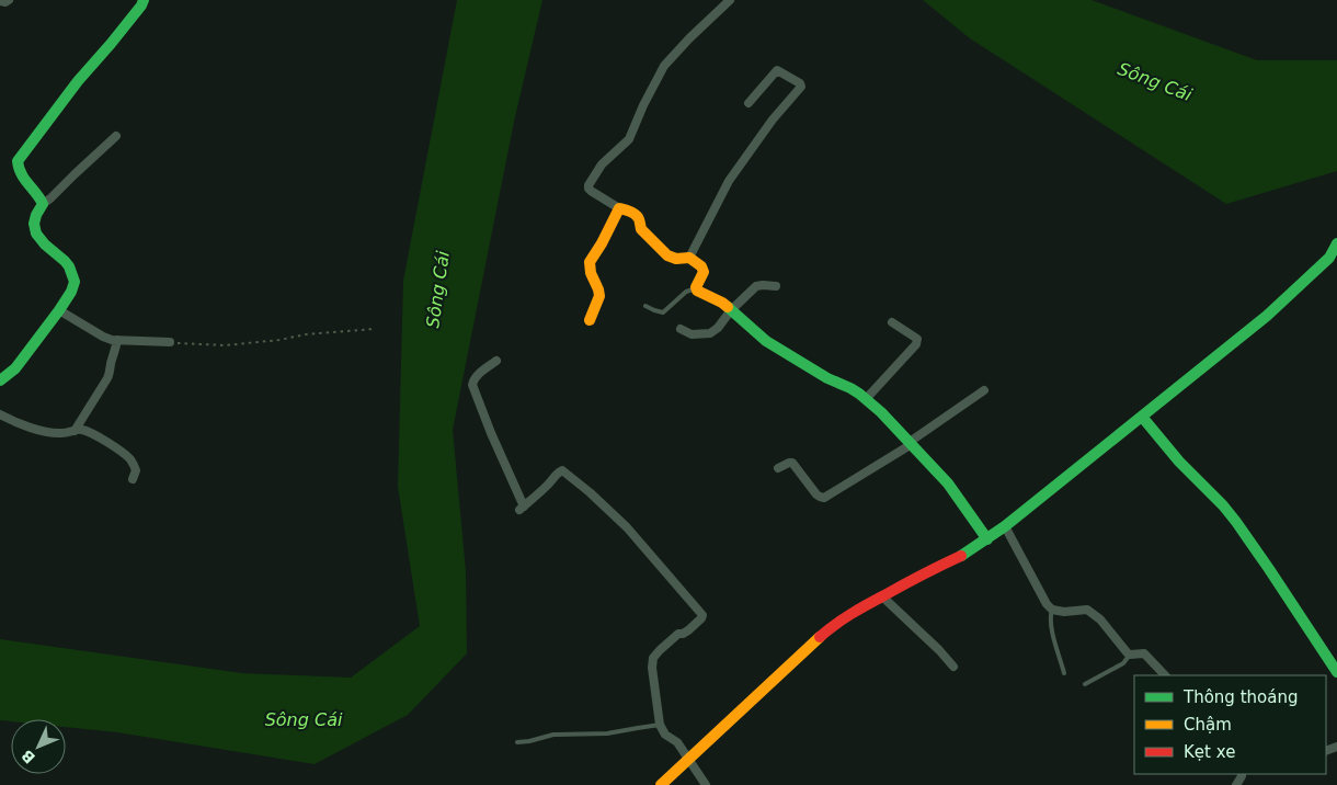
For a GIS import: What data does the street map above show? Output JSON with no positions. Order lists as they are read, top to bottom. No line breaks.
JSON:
{"water":["Sông Cái"],"legend":["Thông thoáng","Chậm","Kẹt xe"],"north":"bottom left"}
